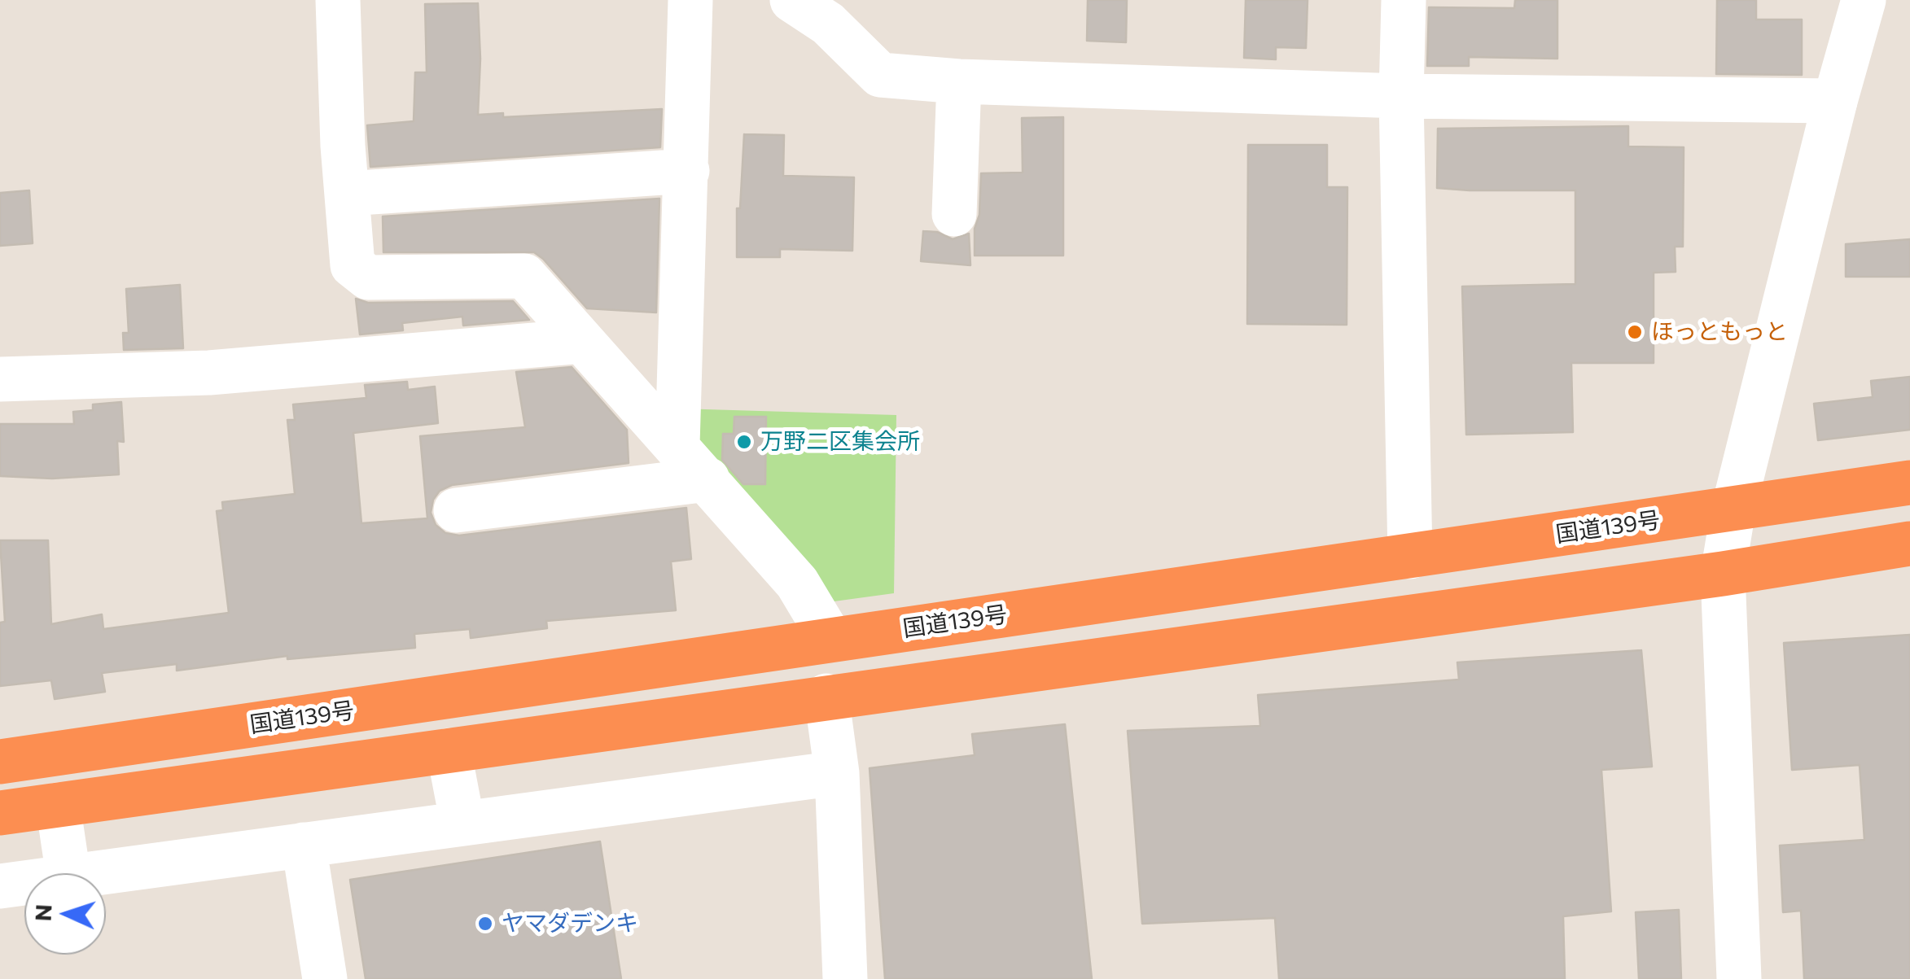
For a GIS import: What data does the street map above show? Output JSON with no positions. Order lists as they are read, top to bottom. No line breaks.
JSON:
{"streets":{"highway":["国道139号"]},"places":["ほっともっと","万野二区集会所","ヤマダデンキ"],"north":"left"}
